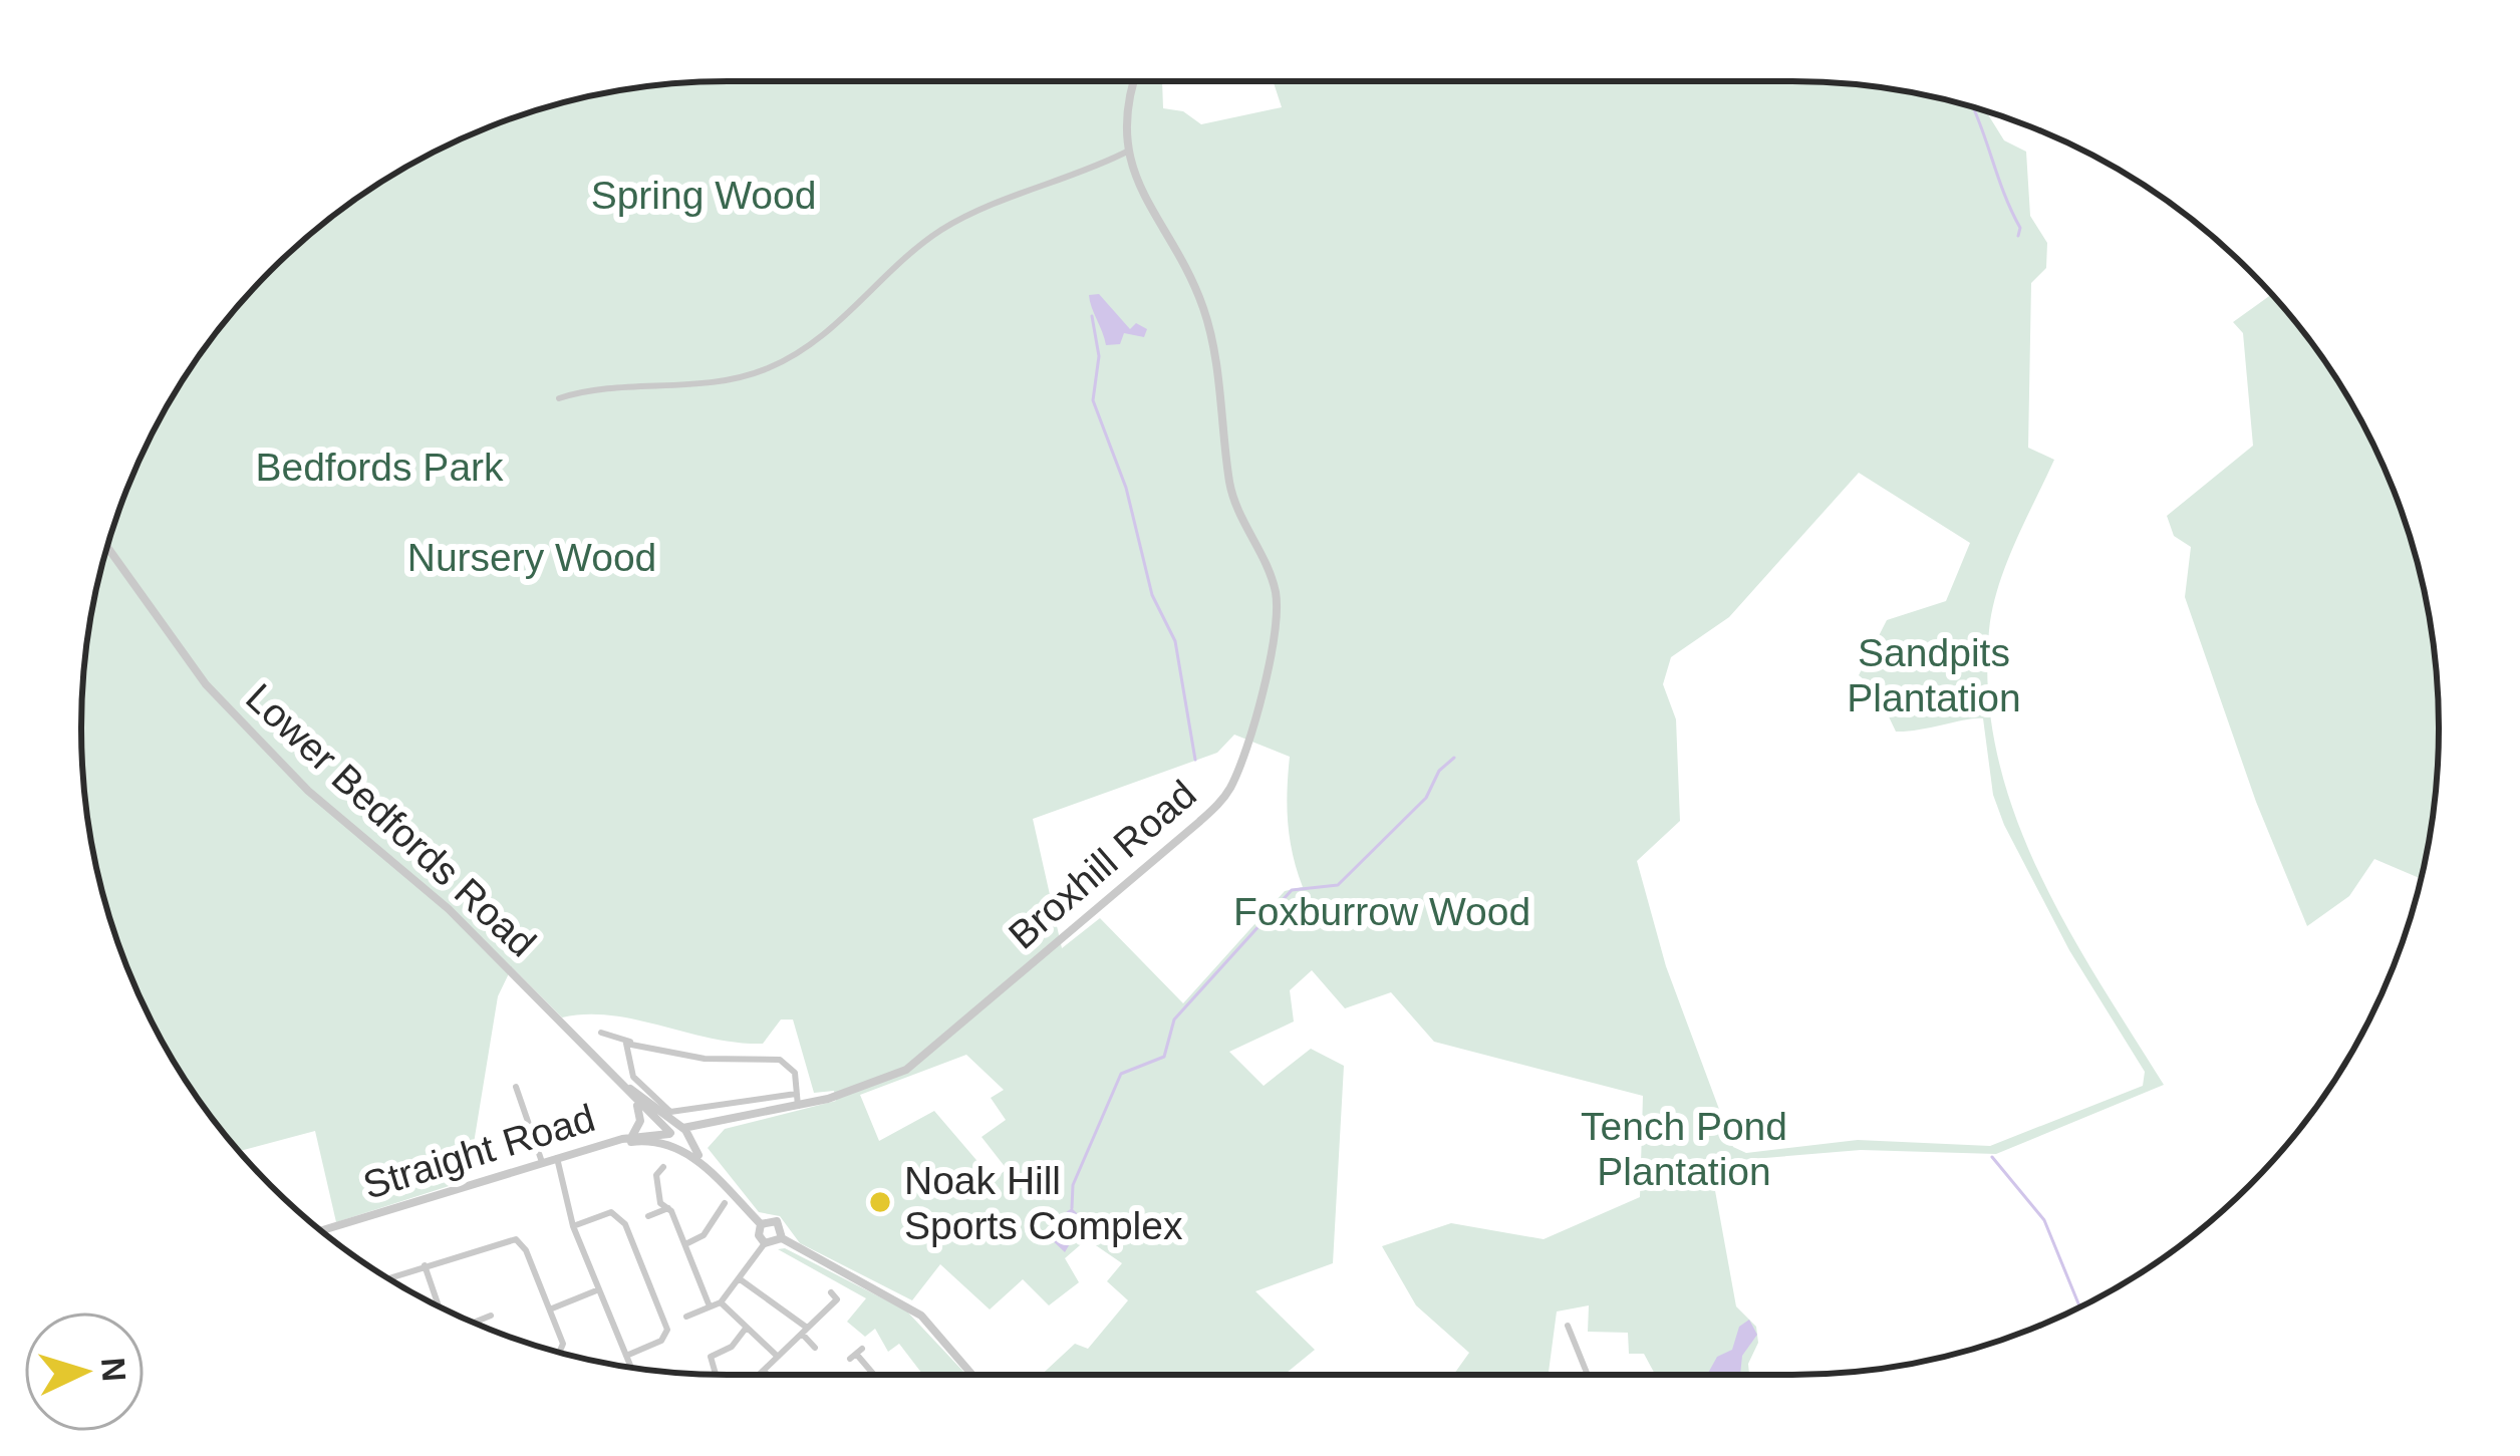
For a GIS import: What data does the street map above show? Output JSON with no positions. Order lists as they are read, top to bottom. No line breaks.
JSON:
{"streets":{"street":["Lower Bedfords Road","Broxhill Road","Straight Road"]},"crossings":[["Lower Bedfords Road","Broxhill Road"],["Lower Bedfords Road","Straight Road"],["Broxhill Road","Straight Road"]],"parks":["Spring Wood","Bedfords Park","Nursery Wood","Sandpits Plantation","Foxburrow Wood","Tench Pond Plantation"],"places":["Noak Hill Sports Complex"],"north":"right"}
